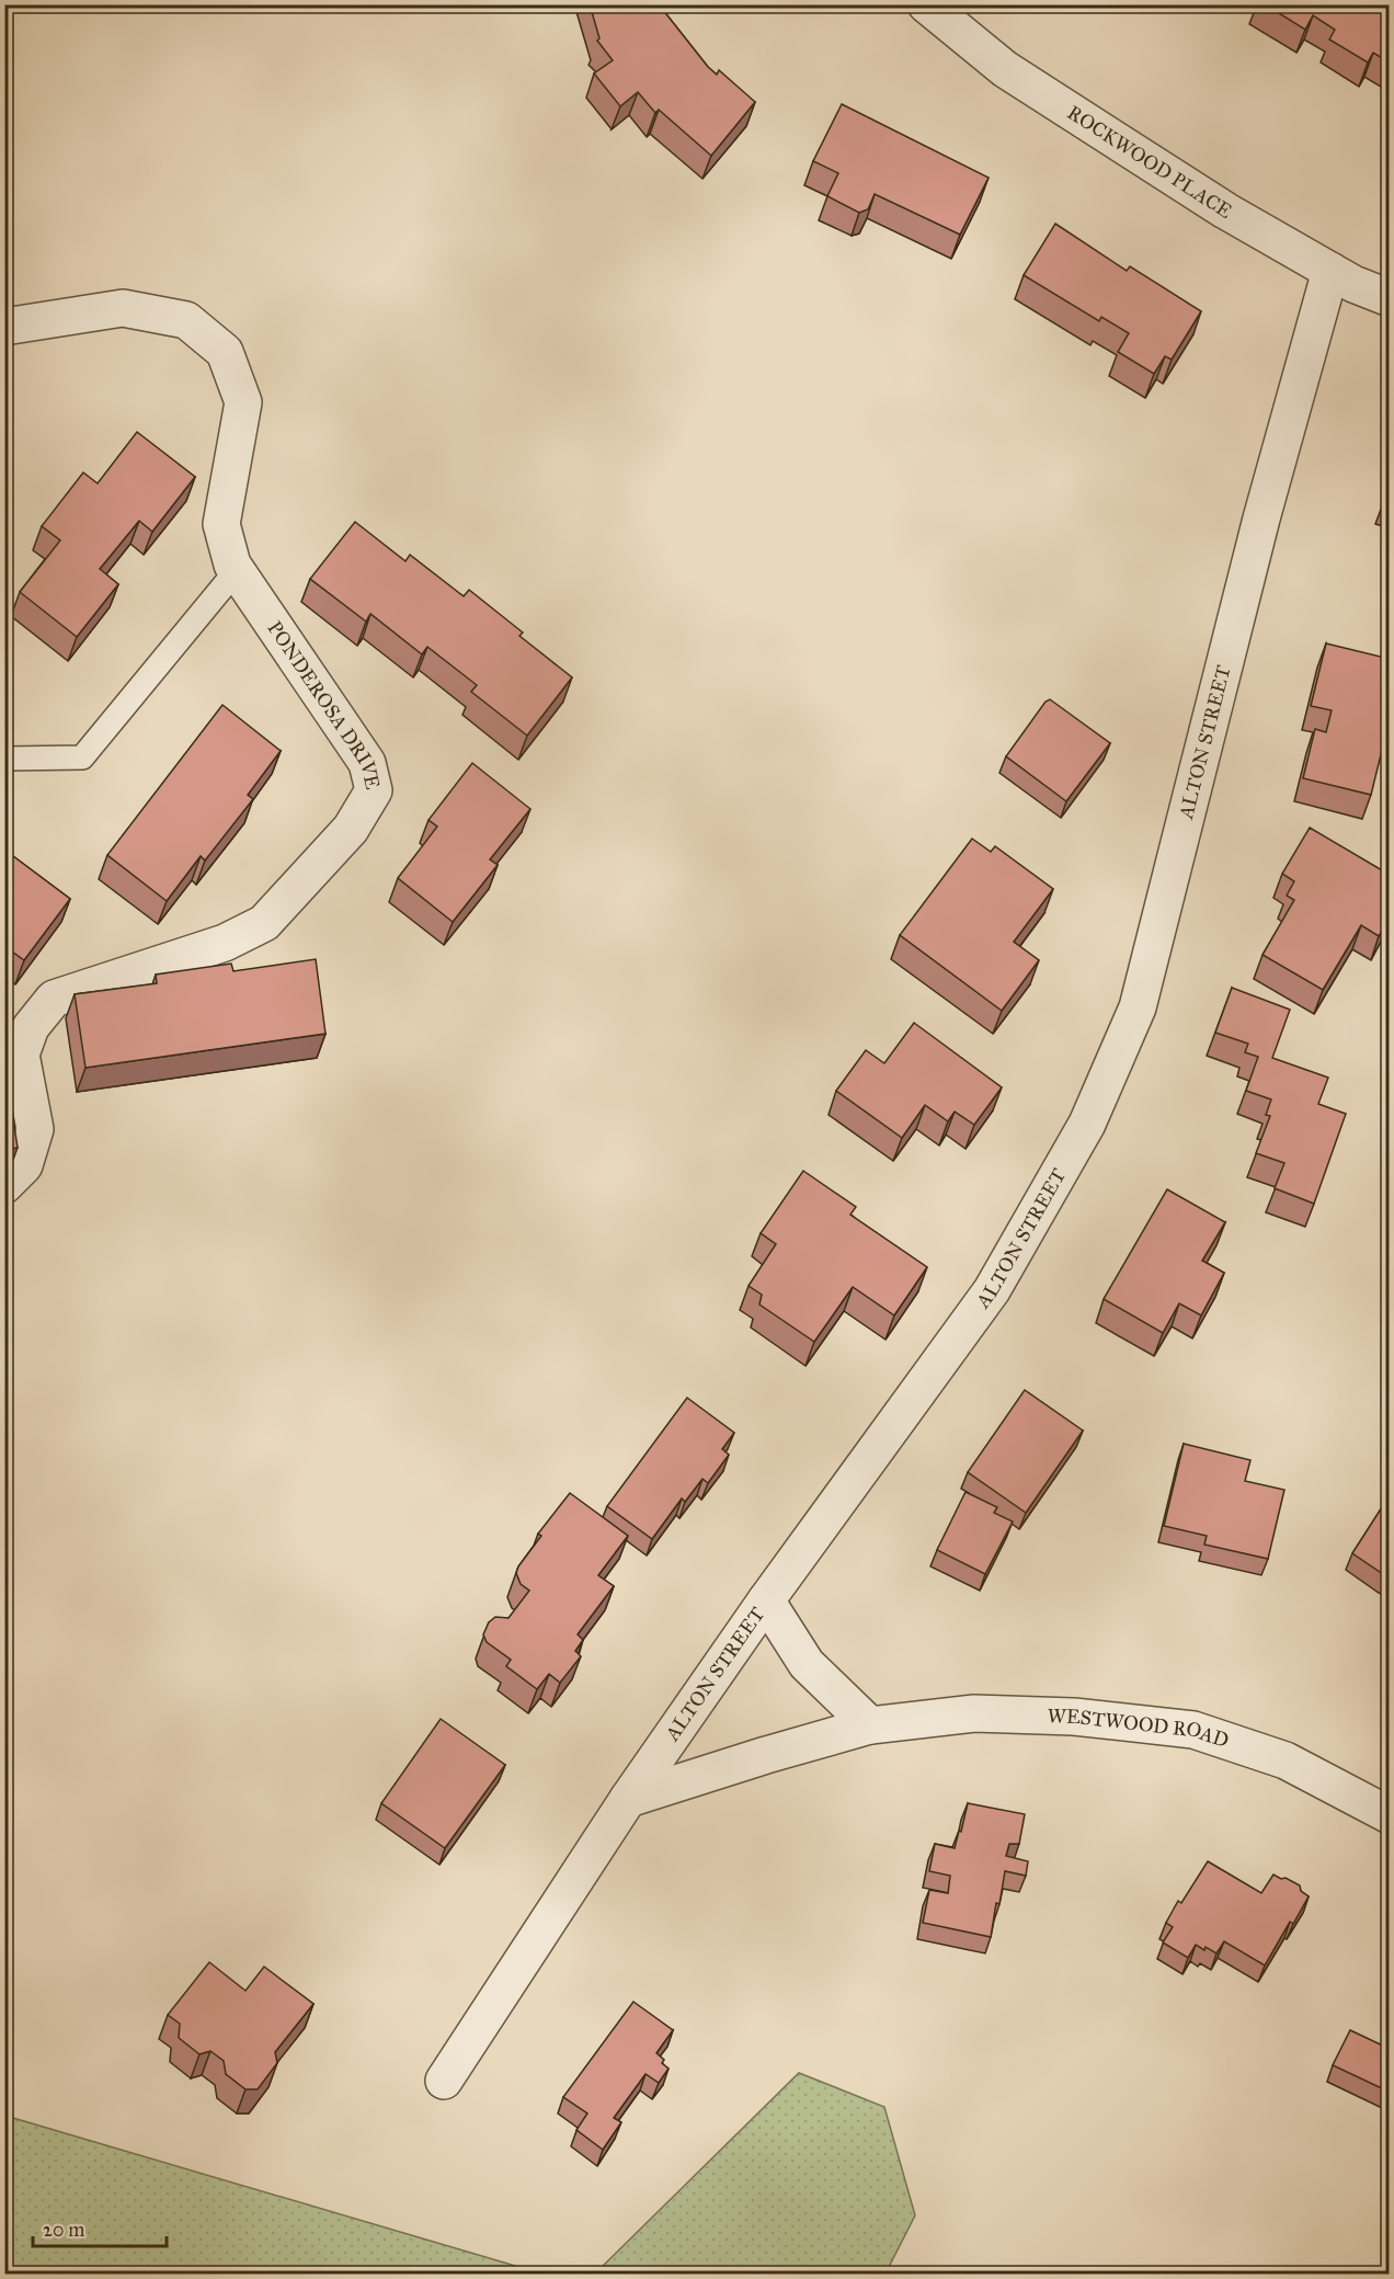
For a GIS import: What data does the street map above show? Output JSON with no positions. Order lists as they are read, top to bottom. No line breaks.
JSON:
{"streets":{"street":["ROCKWOOD PLACE","PONDEROSA DRIVE","ALTON STREET","WESTWOOD ROAD"]},"crossings":[["ROCKWOOD PLACE","ALTON STREET"],["ALTON STREET","WESTWOOD ROAD"]],"scale_bar":"20 m"}
